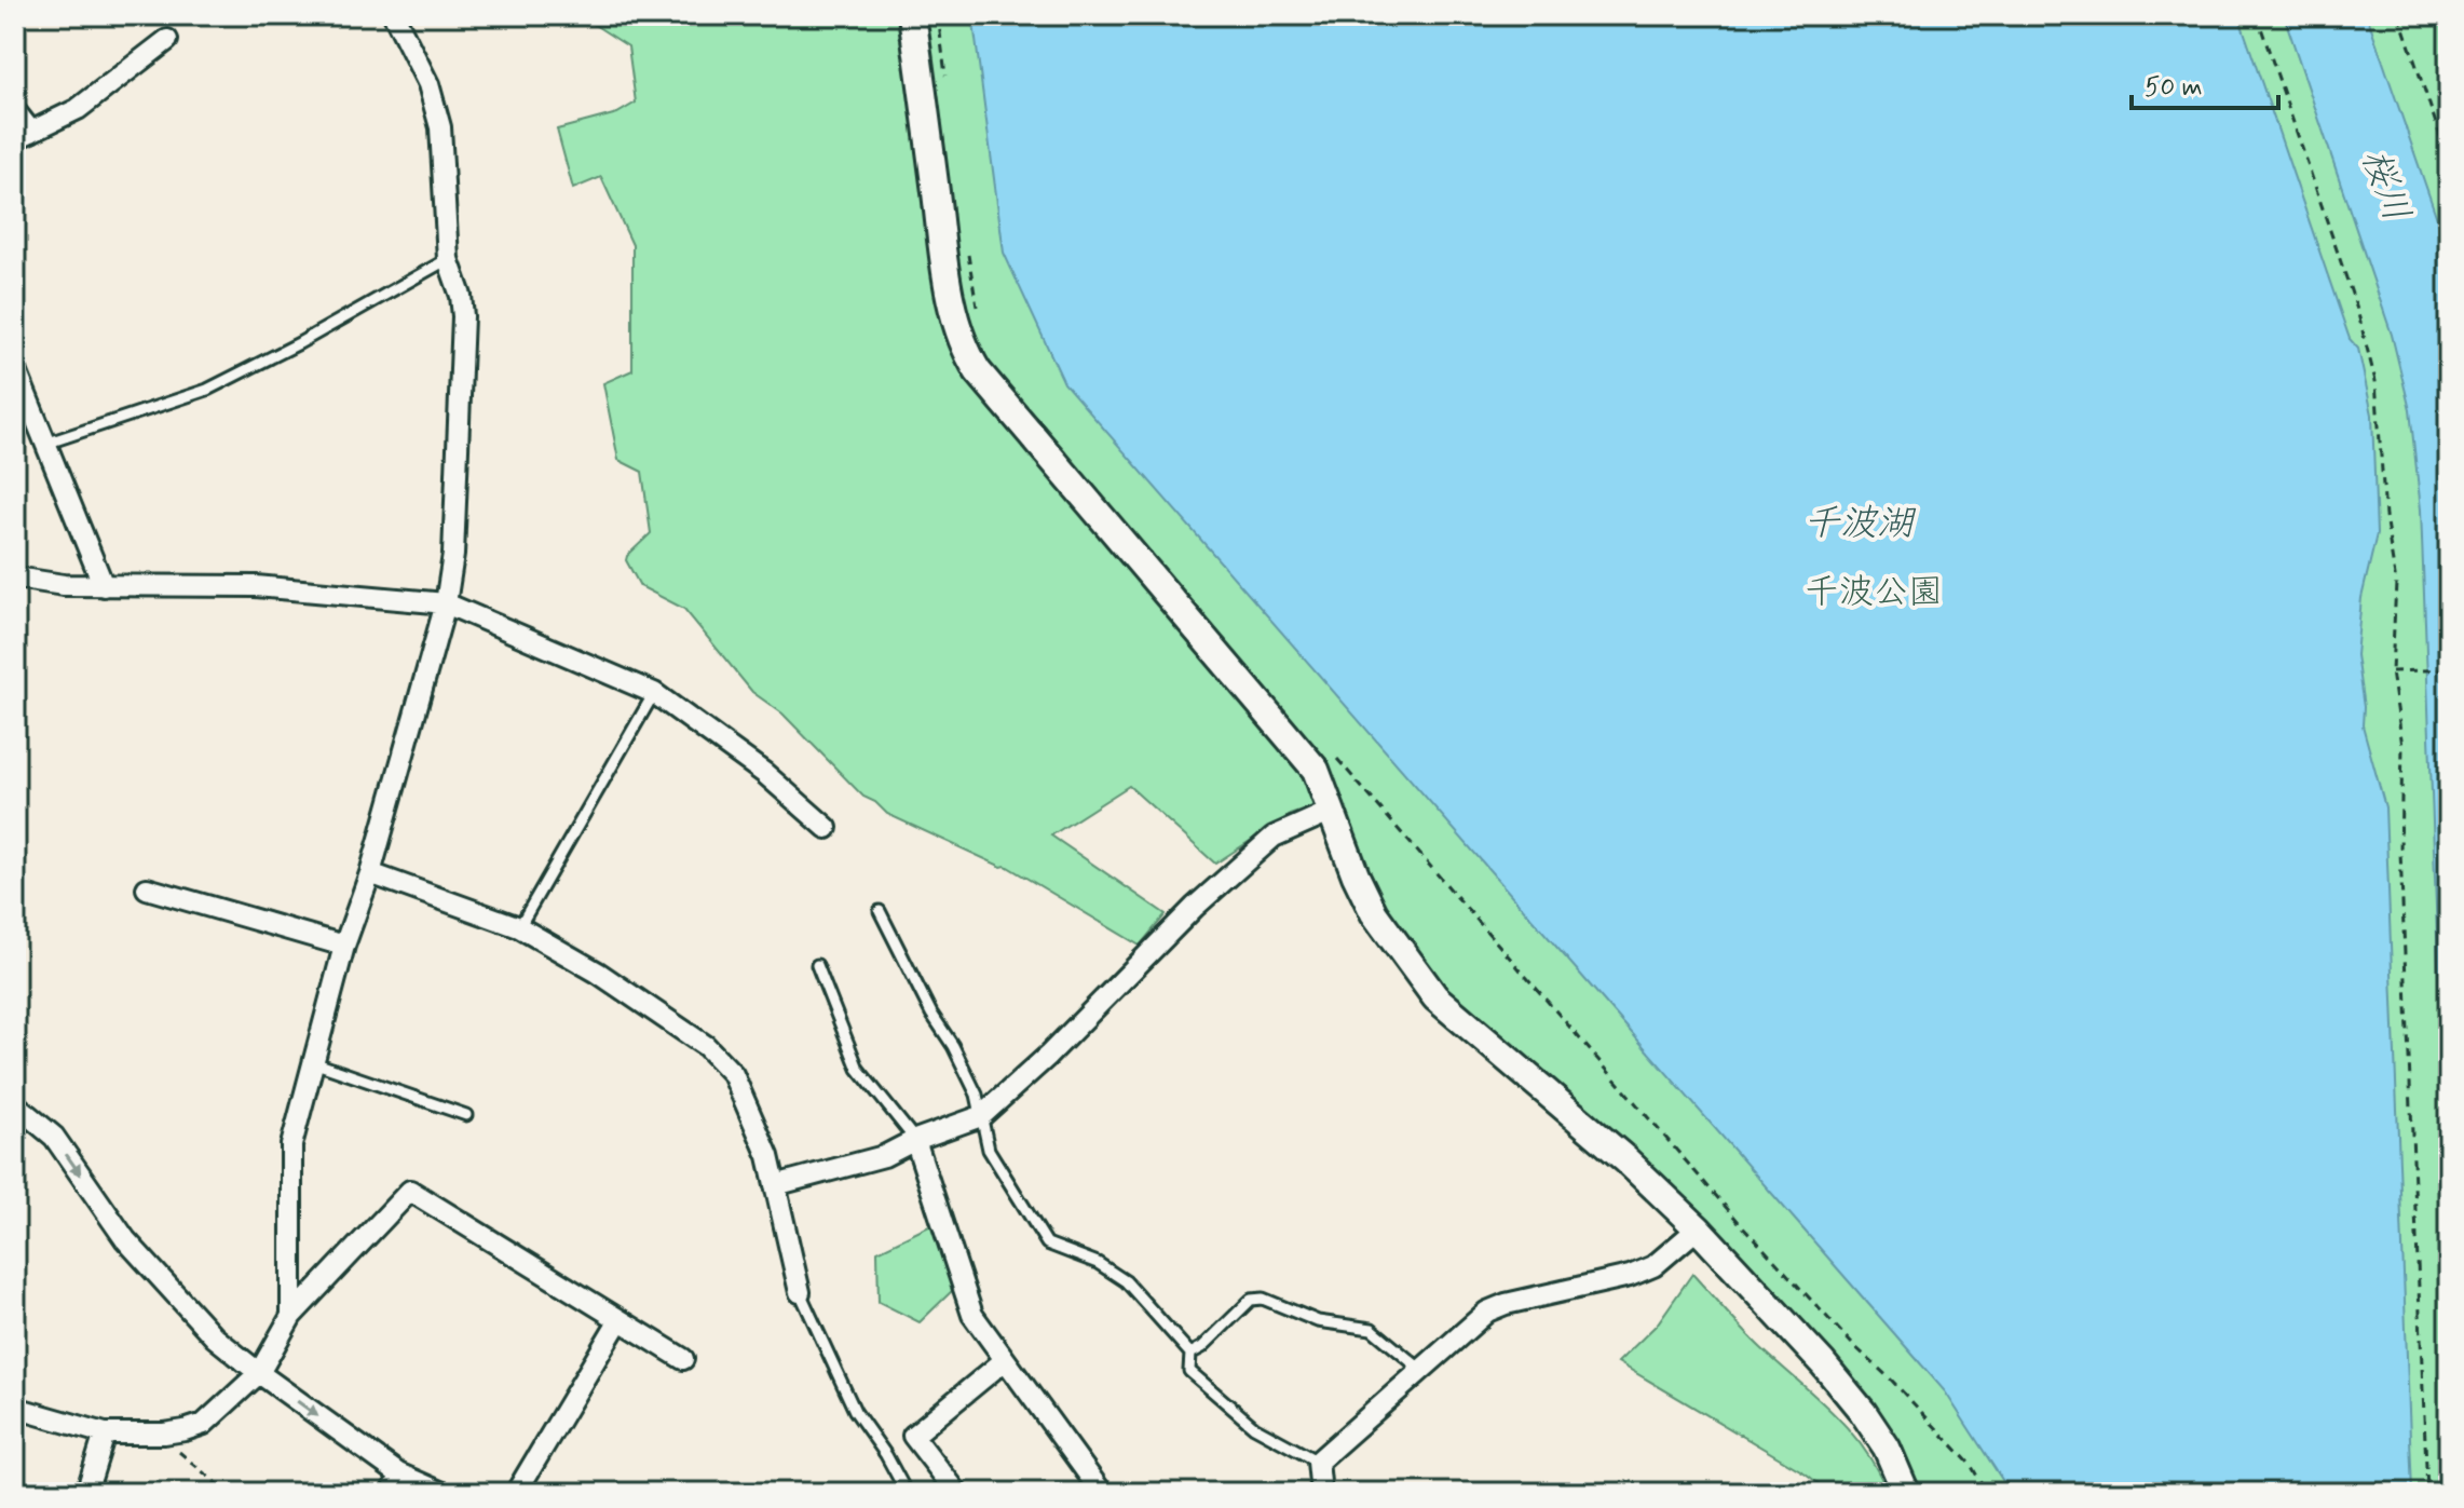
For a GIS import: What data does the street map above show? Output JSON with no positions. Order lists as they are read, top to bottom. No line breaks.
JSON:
{"water":["桜川","千波湖"],"parks":["千波公園"],"scale_bar":"50 m"}
